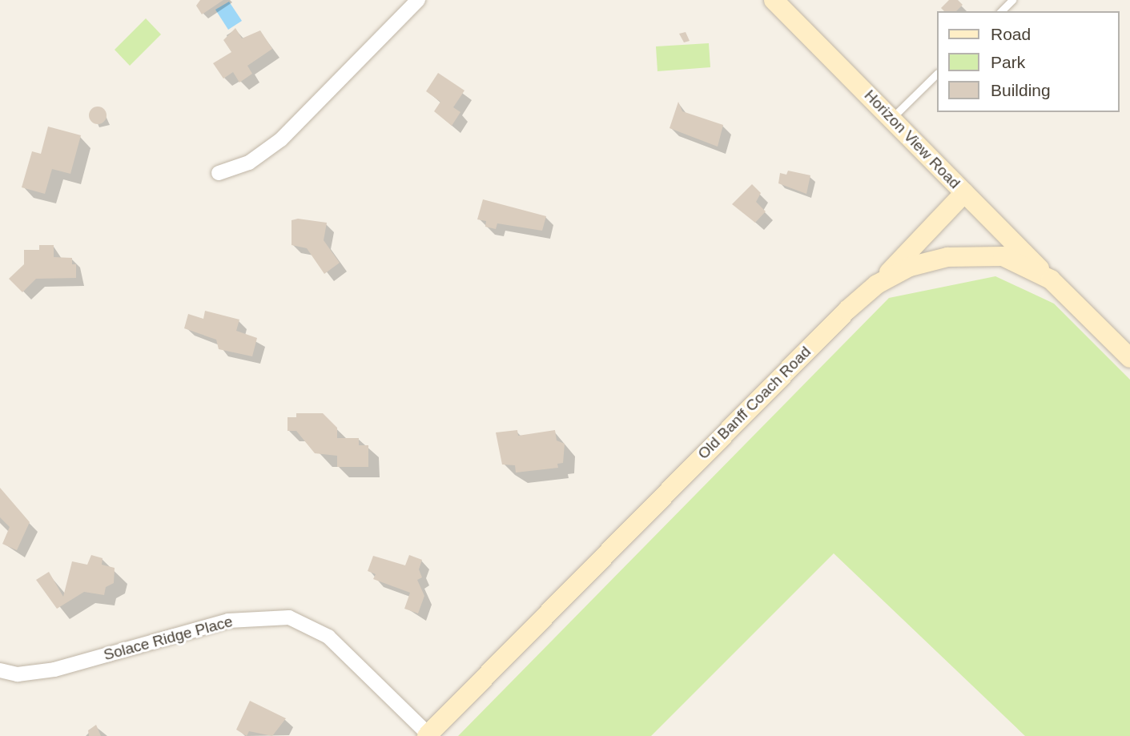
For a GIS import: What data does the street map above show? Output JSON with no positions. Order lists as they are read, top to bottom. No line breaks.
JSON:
{"streets":{"main road":["Horizon View Road","Old Banff Coach Road"],"street":["Solace Ridge Place"]},"crossings":[["Horizon View Road","Old Banff Coach Road"],["Old Banff Coach Road","Solace Ridge Place"]],"legend":["Road","Park","Building"]}
